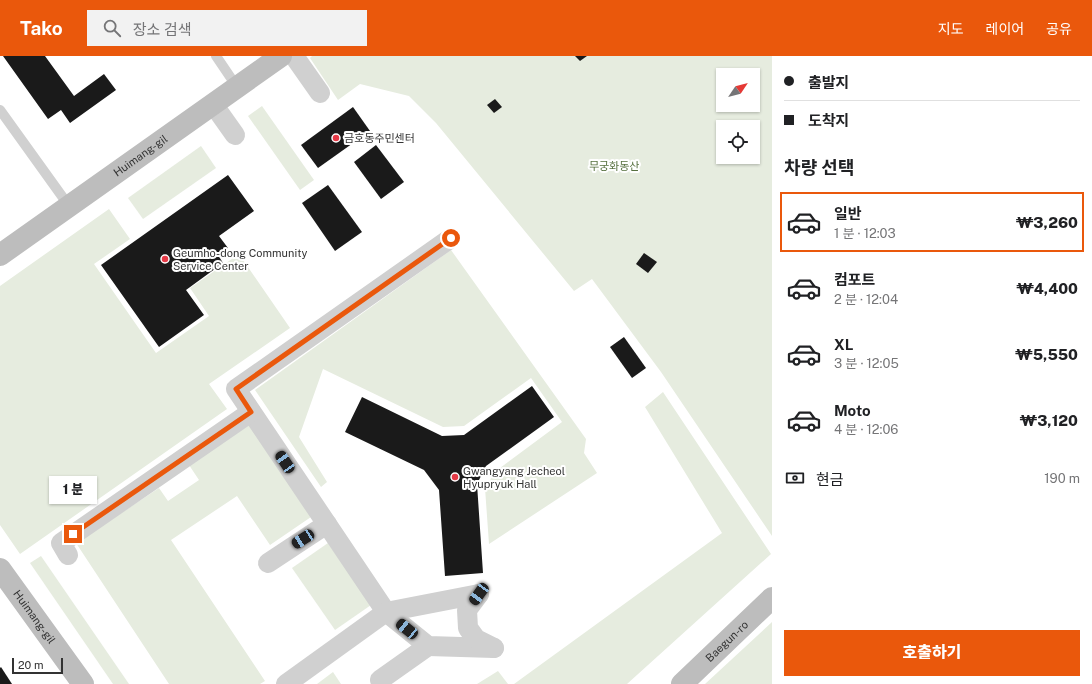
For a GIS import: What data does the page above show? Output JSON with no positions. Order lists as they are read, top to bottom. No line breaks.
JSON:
{"streets":{"street":["Huimang-gil","Baegun-ro"]},"parks":["무궁화동산"],"places":["금호동주민센터","Geumho-dong Community Service Center","Gwangyang Jecheol Hyupryuk Hall"],"scale_bar":"20 m","north":"top right","page":{"header":"Tako","search":"장소 검색","nav":["지도","레이어","공유"],"banner":["출발지","도착지"],"heading":"차량 선택","list":[{"name":"일반","note":"1 분 · 12:03","value":"₩3,260"},{"name":"컴포트","note":"2 분 · 12:04","value":"₩4,400"},{"name":"XL","note":"3 분 · 12:05","value":"₩5,550"},{"name":"Moto","note":"4 분 · 12:06","value":"₩3,120"}],"pay":["현금","190 m"],"bubble":"1 분","buttons":"호출하기","scale":"20 m"}}
